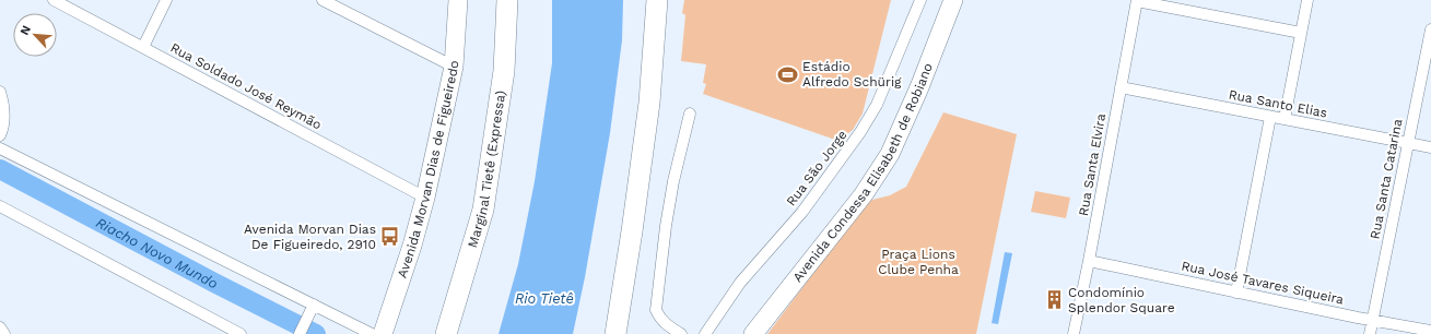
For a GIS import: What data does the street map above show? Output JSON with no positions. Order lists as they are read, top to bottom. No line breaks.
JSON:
{"streets":{"highway":["Avenida Morvan Dias de Figueiredo","Marginal Tietê (Expressa)","Avenida Condessa Elisabeth de Robiano"],"street":["Rua Soldado José Reymão","Rua Santo Elias","Rua Santa Elvira","Rua São Jorge","Rua Santa Catarina","Rua José Tavares Siqueira"]},"crossings":[["Rua Soldado José Reymão","Avenida Morvan Dias de Figueiredo"],["Rua Santo Elias","Rua Santa Elvira"],["Rua Santo Elias","Rua Santa Catarina"],["Rua Santa Elvira","Rua José Tavares Siqueira"],["Rua Santa Catarina","Rua José Tavares Siqueira"]],"water":["Riacho Novo Mundo","Rio Tietê"],"parks":["Praça Lions Clube Penha"],"places":{"sports":["Estádio Alfredo Schürig"],"bus stop":["Avenida Morvan Dias De Figueiredo, 2910"],"building":["Condomínio Splendor Square"]},"north":"top left"}
